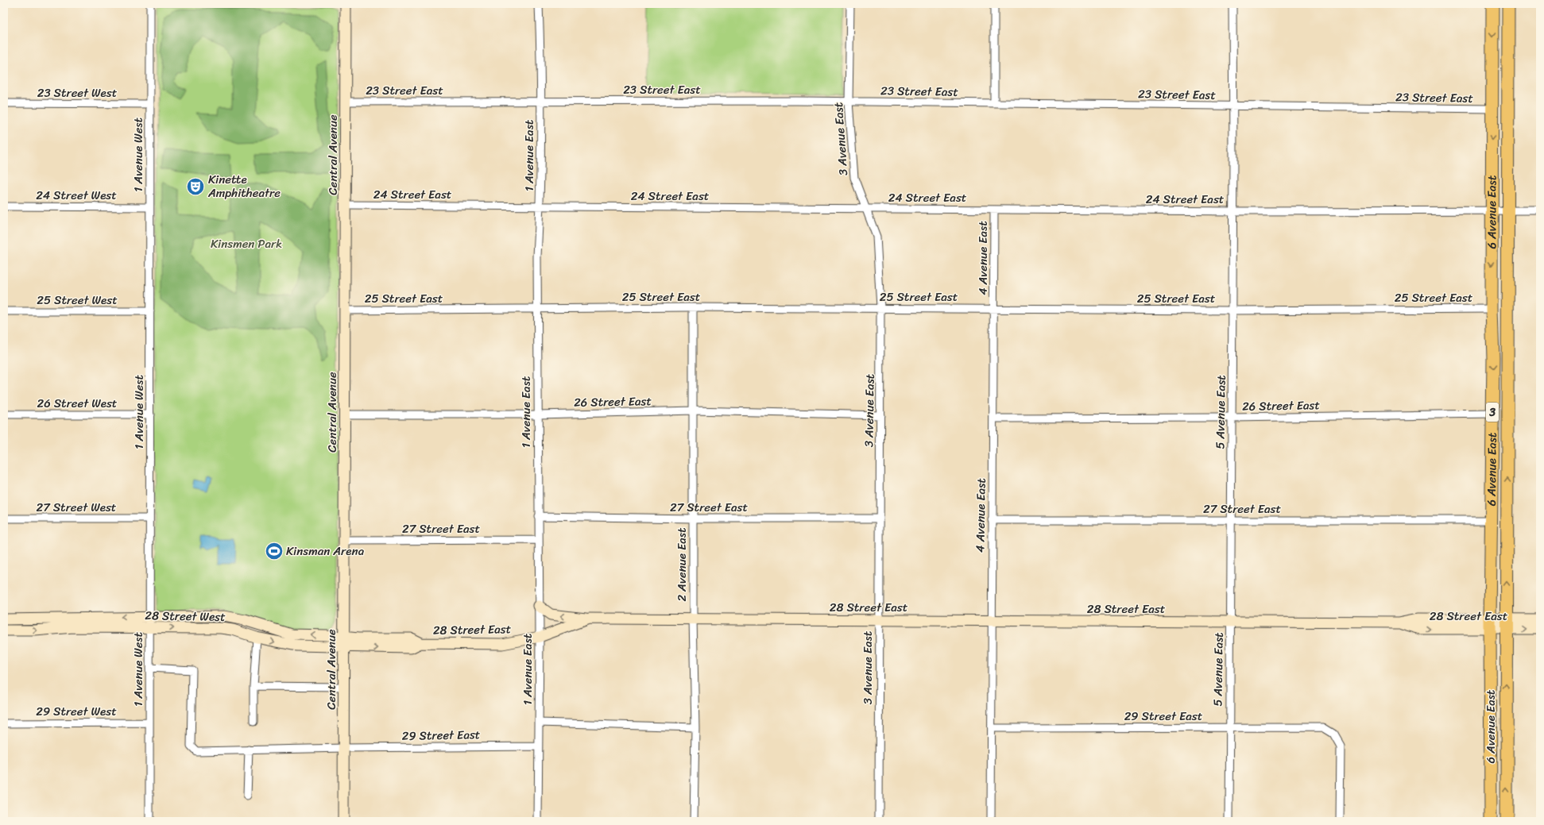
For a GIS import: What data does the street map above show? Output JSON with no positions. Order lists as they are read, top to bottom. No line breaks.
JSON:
{"streets":{"main road":["6 Avenue East","3"],"street":["23 Street East","23 Street West","3 Avenue East","1 Avenue West","Central Avenue","1 Avenue East","24 Street East","24 Street West","4 Avenue East","25 Street East","25 Street West","26 Street East","26 Street West","5 Avenue East","27 Street West","27 Street East","2 Avenue East","28 Street East","28 Street West","29 Street West","29 Street East"]},"crossings":[["23 Street East","3 Avenue East"],["23 Street East","Central Avenue"],["23 Street East","1 Avenue East"],["23 Street East","6 Avenue East"],["23 Street East","5 Avenue East"],["23 Street West","1 Avenue West"],["3 Avenue East","24 Street East"],["3 Avenue East","25 Street East"],["3 Avenue East","26 Street East"],["3 Avenue East","27 Street East"],["3 Avenue East","28 Street East"],["1 Avenue West","24 Street West"],["1 Avenue West","25 Street West"],["1 Avenue West","26 Street West"],["1 Avenue West","27 Street West"],["1 Avenue West","28 Street West"],["1 Avenue West","29 Street West"],["1 Avenue West","29 Street East"],["Central Avenue","24 Street East"],["Central Avenue","25 Street East"],["Central Avenue","26 Street East"],["Central Avenue","27 Street East"],["Central Avenue","28 Street East"],["Central Avenue","28 Street West"],["Central Avenue","29 Street East"],["1 Avenue East","24 Street East"],["1 Avenue East","25 Street East"],["1 Avenue East","26 Street East"],["1 Avenue East","27 Street East"],["1 Avenue East","28 Street East"],["1 Avenue East","29 Street East"],["24 Street East","6 Avenue East"],["24 Street East","4 Avenue East"],["24 Street East","5 Avenue East"],["6 Avenue East","25 Street East"],["6 Avenue East","26 Street East"],["6 Avenue East","27 Street East"],["6 Avenue East","28 Street East"],["4 Avenue East","25 Street East"],["4 Avenue East","26 Street East"],["4 Avenue East","27 Street East"],["4 Avenue East","28 Street East"],["4 Avenue East","29 Street East"],["25 Street East","5 Avenue East"],["25 Street East","2 Avenue East"],["26 Street East","5 Avenue East"],["26 Street East","2 Avenue East"],["5 Avenue East","27 Street East"],["5 Avenue East","28 Street East"],["5 Avenue East","29 Street East"],["27 Street East","2 Avenue East"],["2 Avenue East","28 Street East"],["28 Street East","28 Street West"]],"parks":["Kinsmen Park"],"places":{"theatre":["Kinette Amphitheatre"],"sports":["Kinsman Arena"]}}
